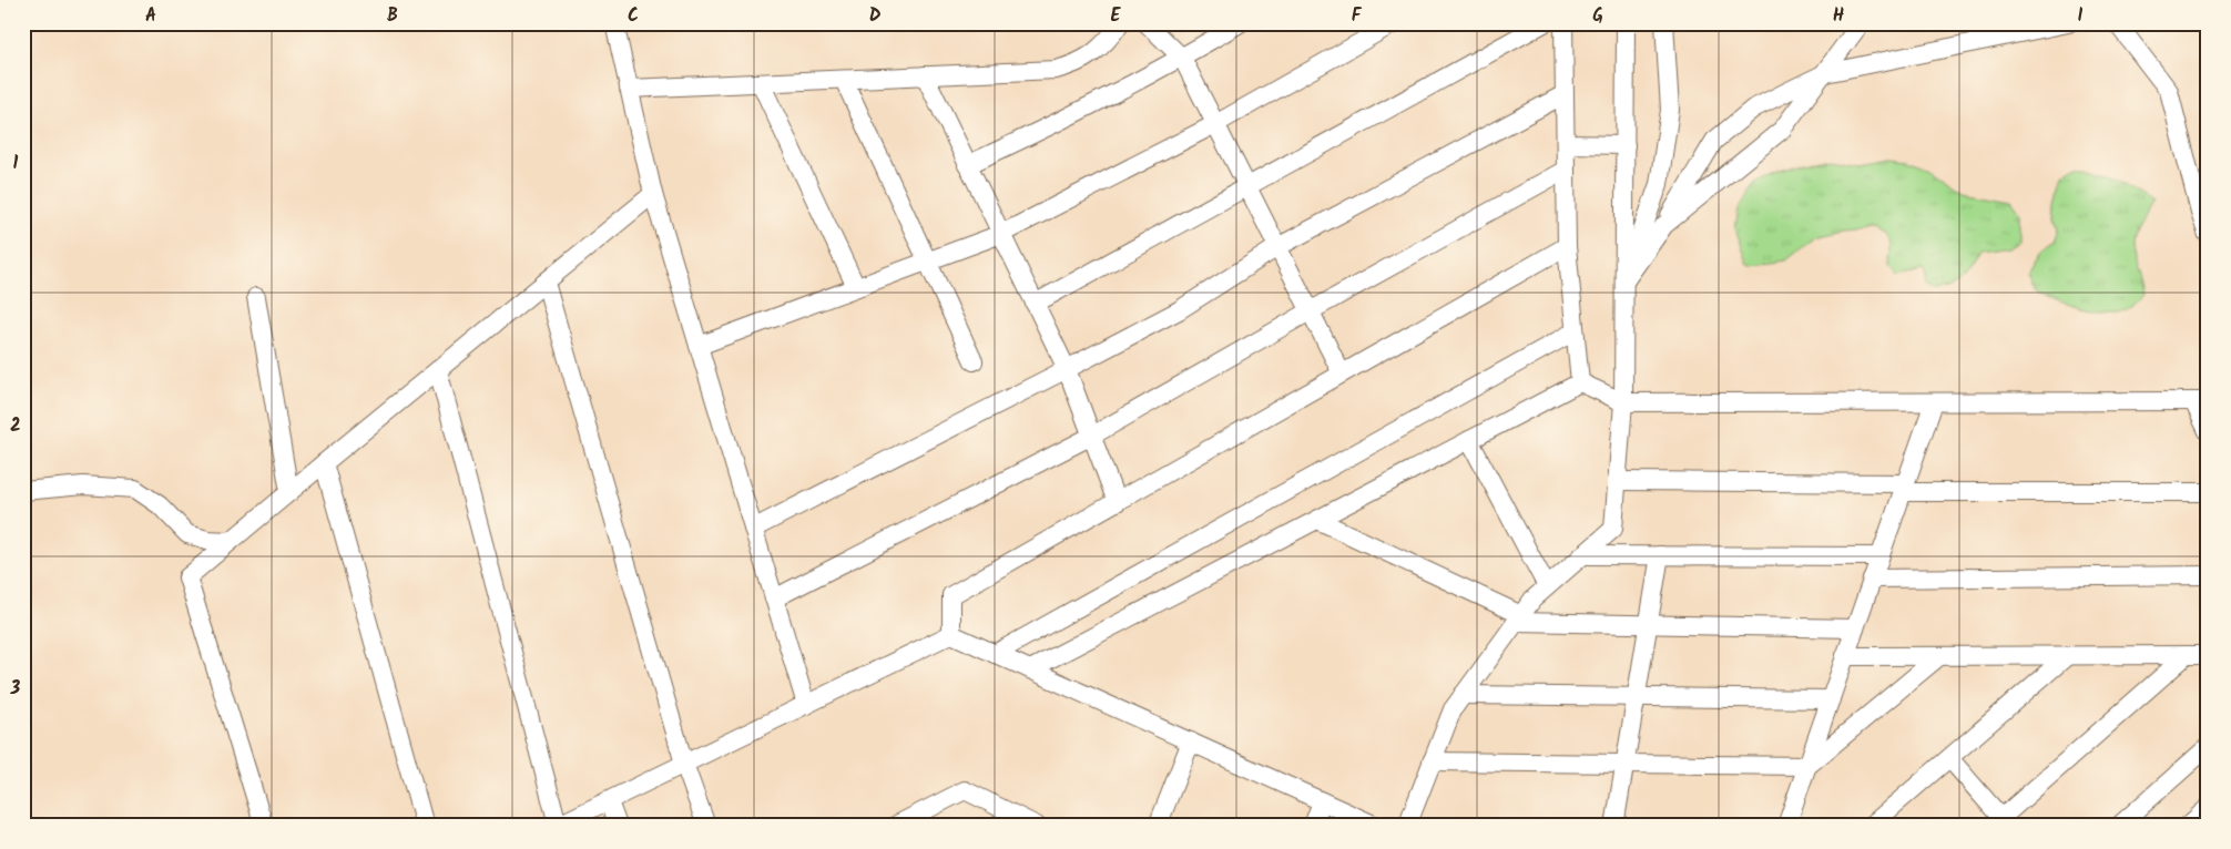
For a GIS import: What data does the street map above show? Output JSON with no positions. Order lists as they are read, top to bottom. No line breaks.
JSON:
{"grid":{"columns":["A","B","C","D","E","F","G","H","I"],"rows":["1","2","3"]}}
